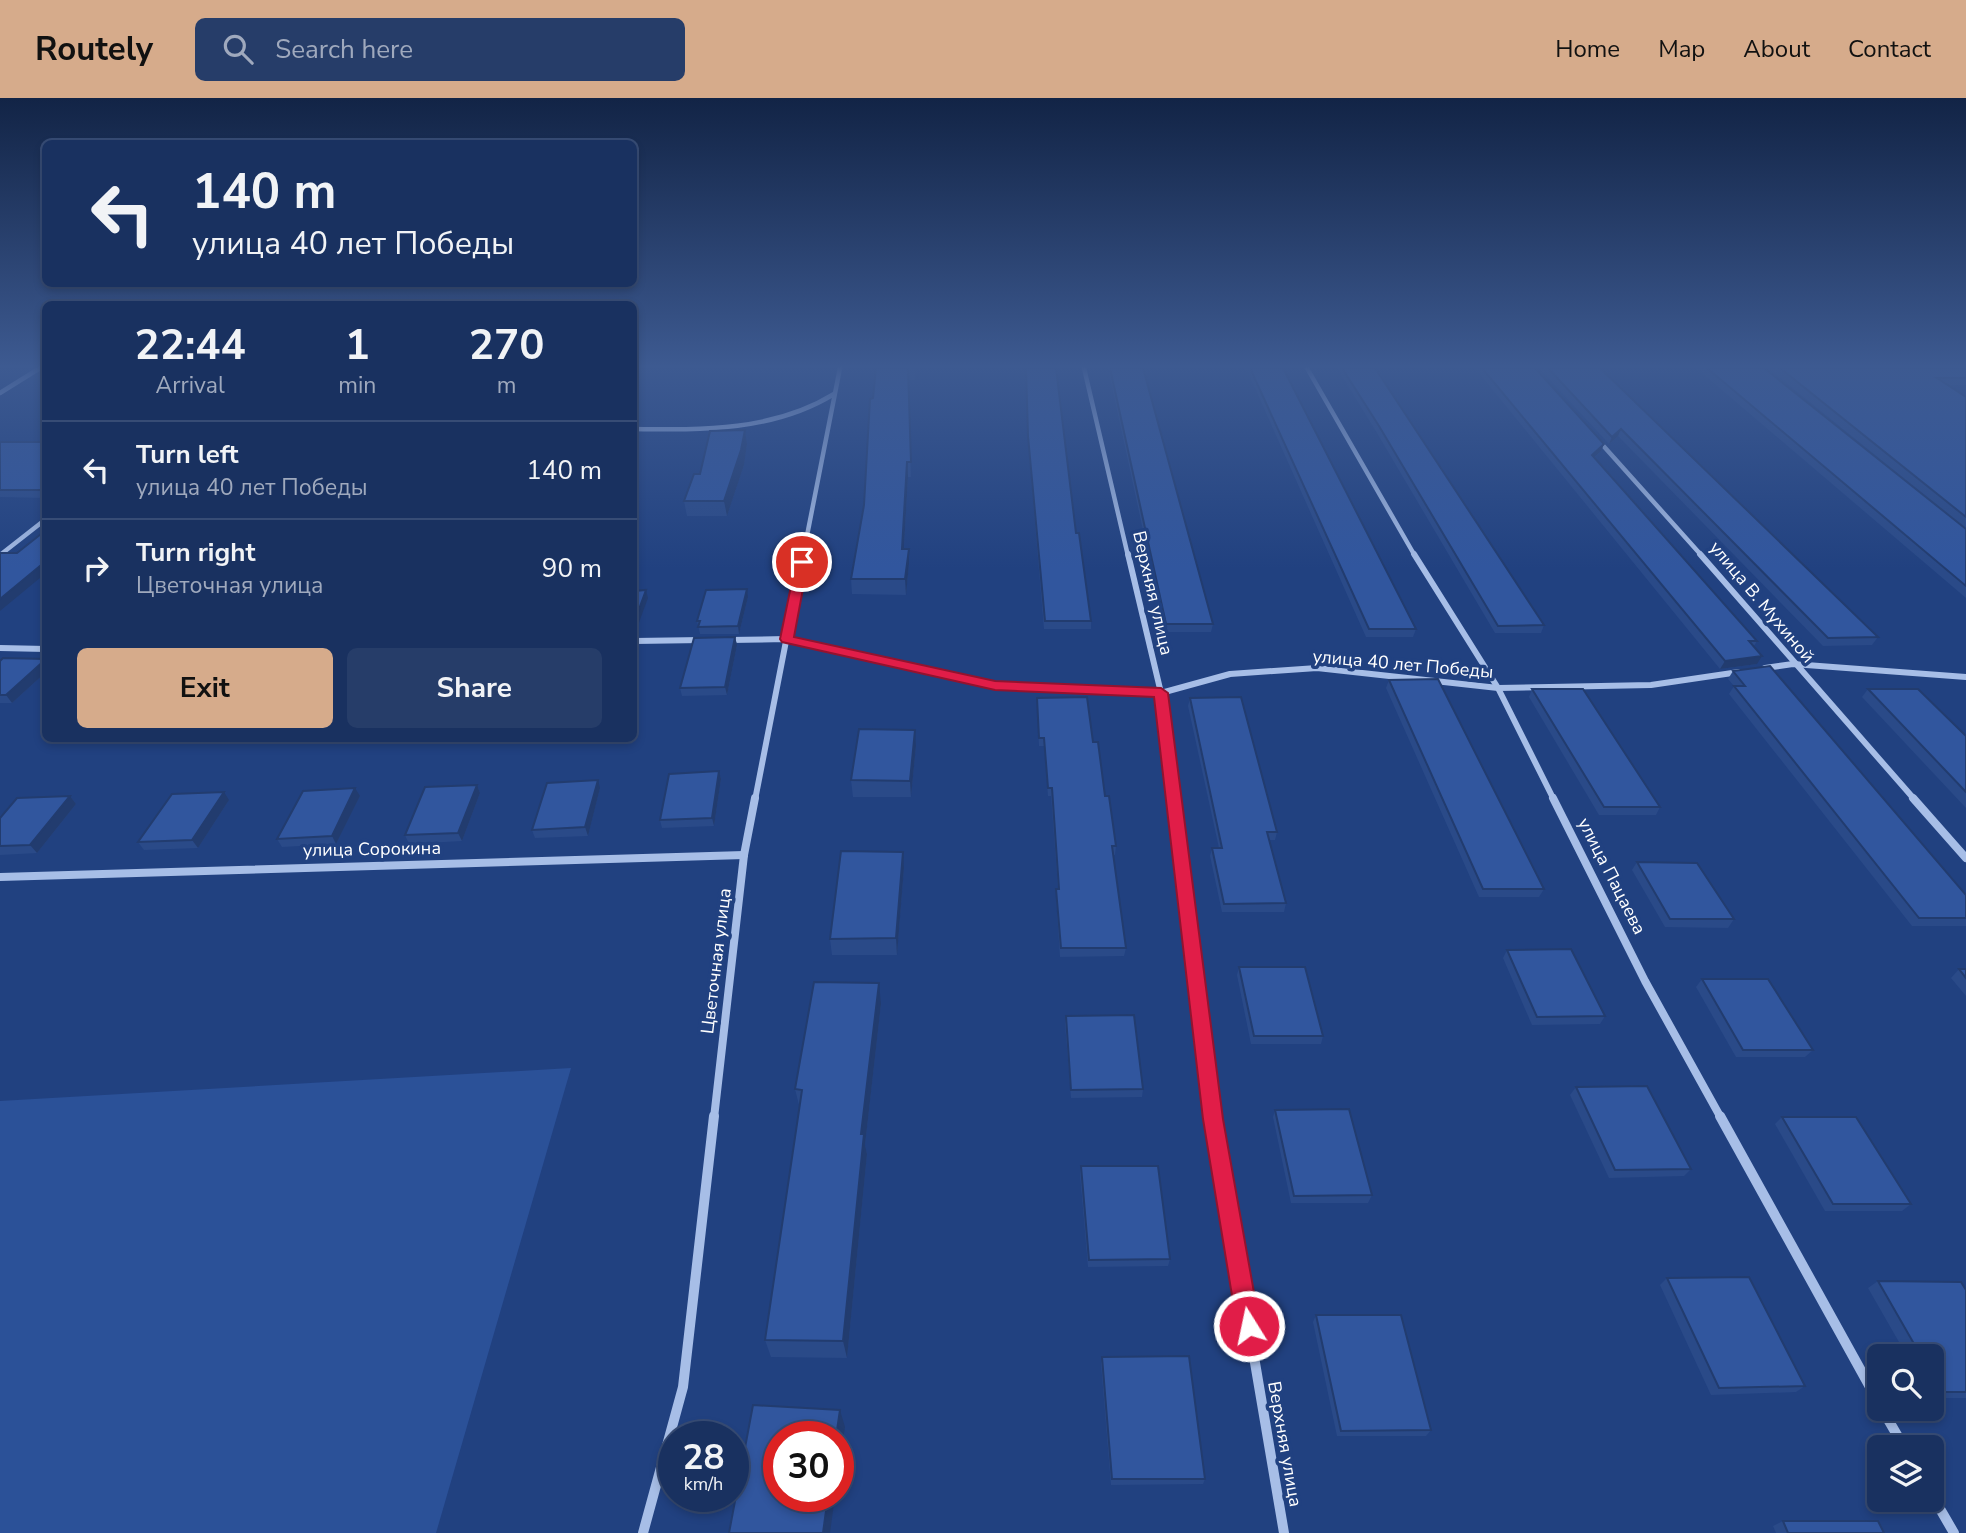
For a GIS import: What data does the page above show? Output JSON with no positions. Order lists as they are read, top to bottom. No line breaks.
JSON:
{"streets":{"street":["Верхняя улица","улица В. Мухиной","улица 40 лет Победы","улица Сорокина","улица Пацаева","Цветочная улица"]},"crossings":[["Верхняя улица","улица 40 лет Победы"],["улица 40 лет Победы","улица Пацаева"],["улица 40 лет Победы","Цветочная улица"],["улица Сорокина","Цветочная улица"]],"page":{"header":"Routely","search":"Search here","nav":["Home","Map","About","Contact"],"turn":["140 m","улица 40 лет Победы"],"eta":["22:44","Arrival","1","min","270","m"],"list":[{"name":"Turn left","note":"улица 40 лет Победы","value":"140 m"},{"name":"Turn right","note":"Цветочная улица","value":"90 m"}],"buttons":["Exit","Share"],"speed":"28 km/h","limit":"30"}}
